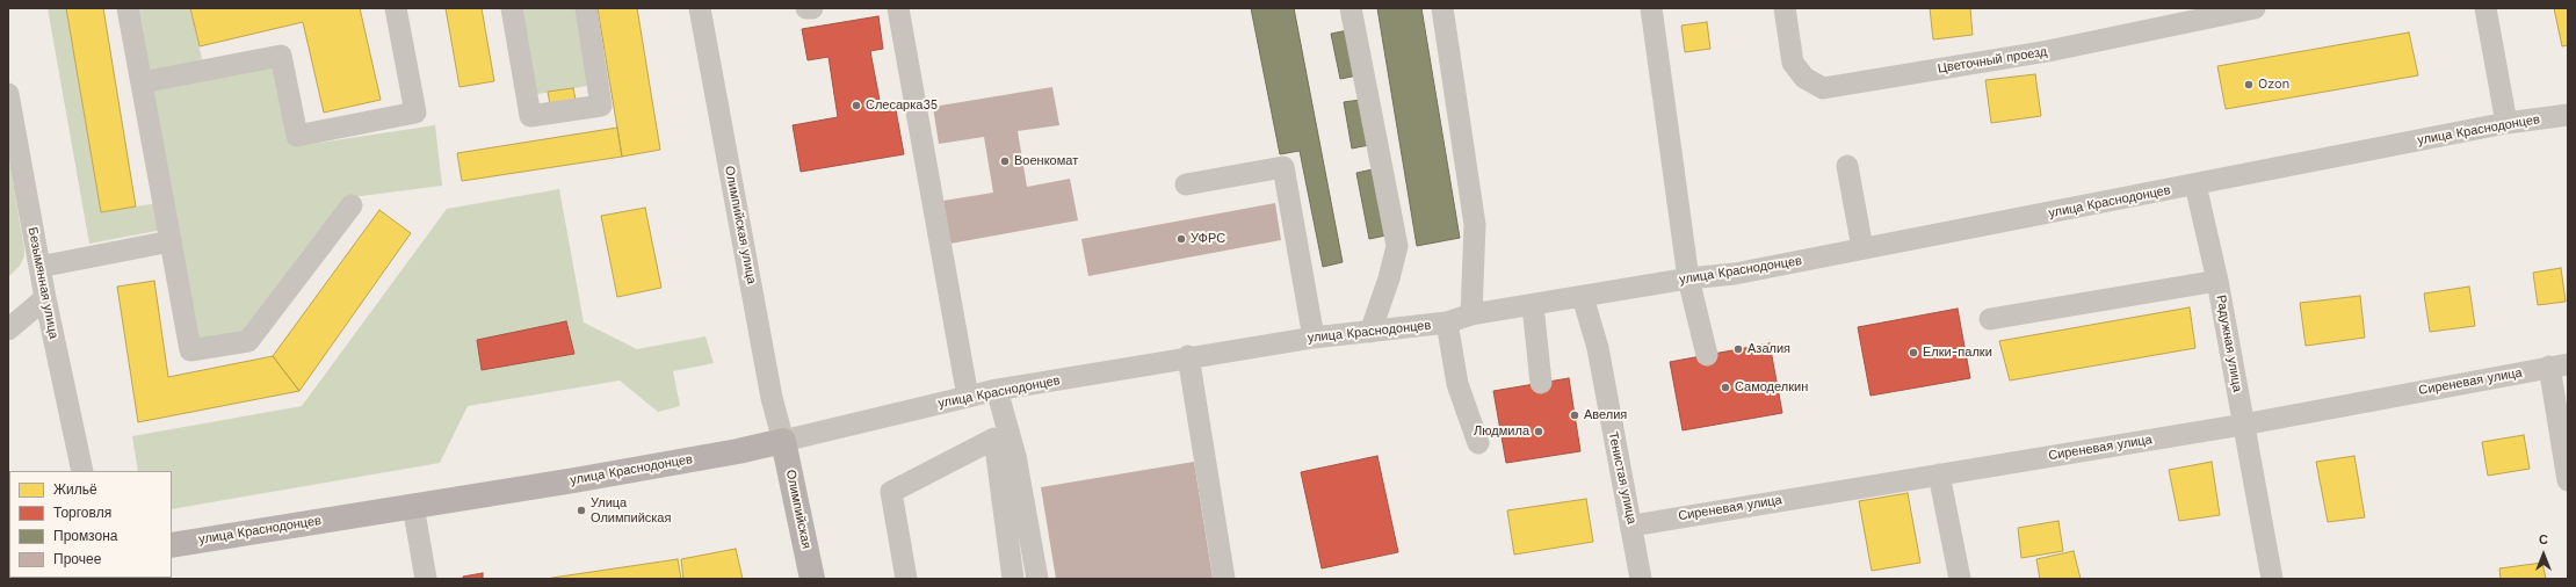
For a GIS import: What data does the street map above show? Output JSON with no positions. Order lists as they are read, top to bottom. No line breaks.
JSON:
{"streets":{"main road":["улица Краснодонцев","Олимпийская"],"street":["Цветочный проезд","Олимпийская улица","Безымянная улица","Радужная улица","Сиреневая улица","Тенистая улица"]},"crossings":[["улица Краснодонцев","Олимпийская улица"],["улица Краснодонцев","Тенистая улица"],["улица Краснодонцев","Олимпийская"],["Олимпийская улица","Олимпийская"],["Радужная улица","Сиреневая улица"],["Сиреневая улица","Тенистая улица"]],"places":["Ozon","Слесарка35","Военкомат","УФРС","Азалия","Елки-палки","Самоделкин","Авелия","Людмила","Улица Олимпийская"],"legend":["Жильё","Торговля","Промзона","Прочее"],"north":"top"}
